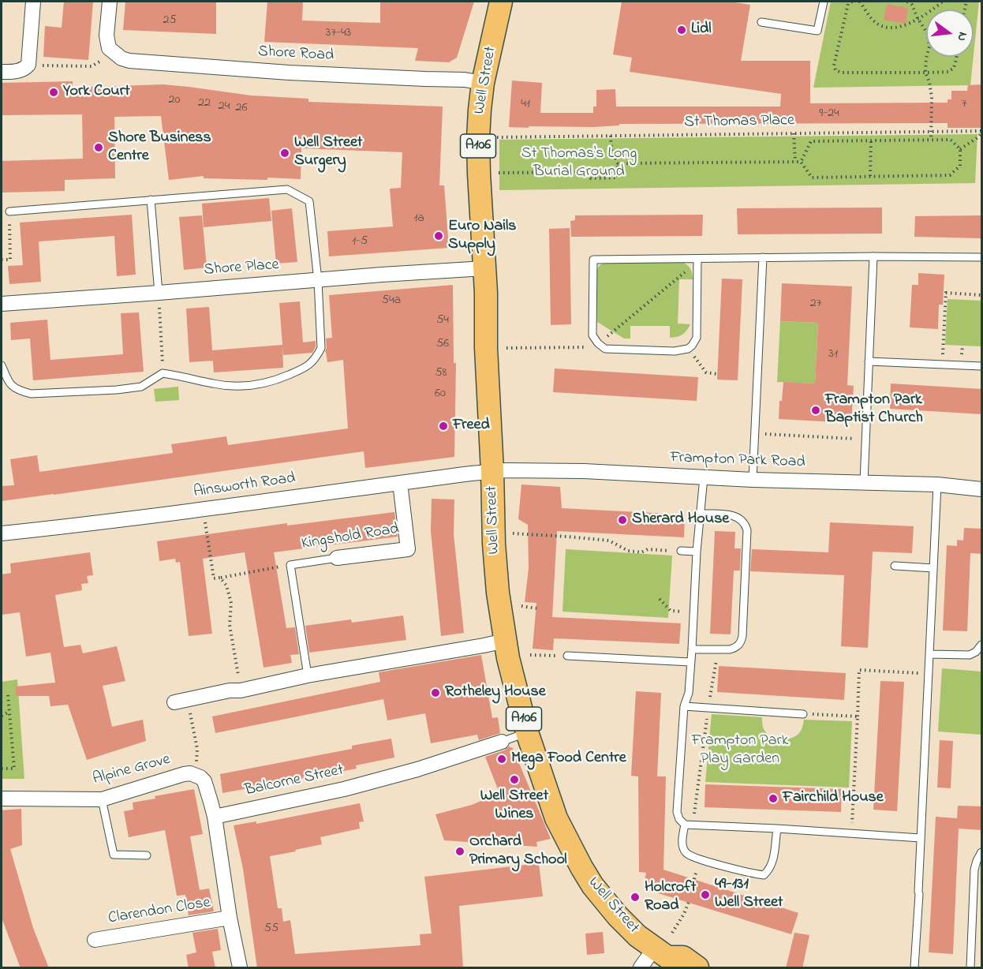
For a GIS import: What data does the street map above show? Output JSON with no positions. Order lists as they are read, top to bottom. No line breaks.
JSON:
{"streets":{"main road":["Well Street","A106"],"street":["Shore Road","Shore Place","Frampton Park Road","Ainsworth Road","Kingshold Road","Alpine Grove","Balcorne Street","Clarendon Close"],"path":["St Thomas Place"]},"crossings":[["Shore Road","Well Street"],["Well Street","Shore Place"],["Well Street","Frampton Park Road"],["Well Street","Ainsworth Road"],["Well Street","Balcorne Street"],["Frampton Park Road","Ainsworth Road"],["Ainsworth Road","Kingshold Road"],["Alpine Grove","Balcorne Street"]],"parks":["St Thomas's Long Burial Ground","Frampton Park Play Garden"],"places":["Lidl","York Court","Shore Business Centre","Well Street Surgery","Euro Nails Supply","Frampton Park Baptist Church","Freed","Sherard House","Rotheley House","Mega Food Centre","Well Street Wines","Fairchild House","Orchard Primary School","49-131 Well Street","Holcroft Road"],"house_numbers":["25","37-43","20","22","41","7","24","26","9-24","1a","1-5","54a","27","54","56","31","58","60","55"],"north":"right"}
